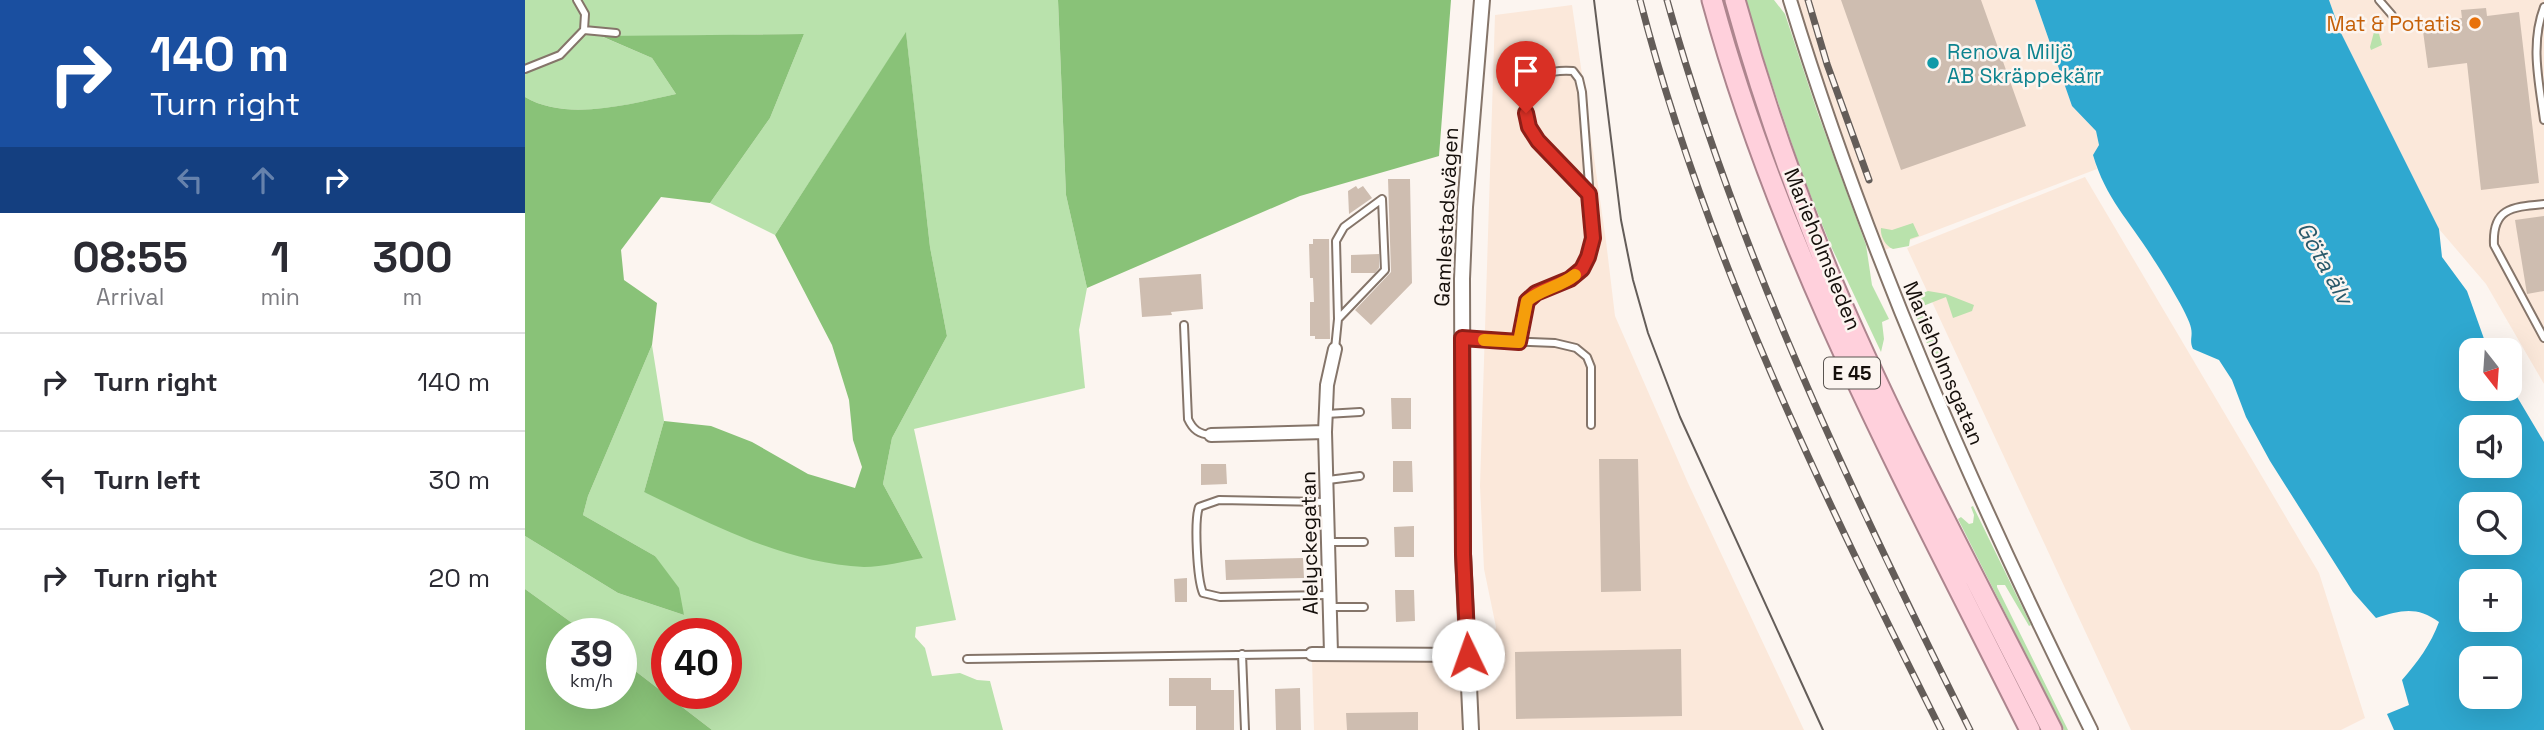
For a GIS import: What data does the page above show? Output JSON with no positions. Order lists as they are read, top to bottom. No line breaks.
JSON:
{"streets":{"highway":["Marieholmsleden","E 45"],"street":["Gamlestadsvägen","Marieholmsgatan","Alelyckegatan"]},"water":["Göta älv"],"places":["Mat & Potatis","Renova Miljö AB Skräppekärr"],"north":"bottom","page":{"turn":["140 m","Turn right"],"eta":["08:55","Arrival","1","min","300","m"],"list":[{"name":"Turn right","value":"140 m"},{"name":"Turn left","value":"30 m"},{"name":"Turn right","value":"20 m"}],"map_buttons":["+","−"],"speed":"39 km/h","limit":"40"}}
